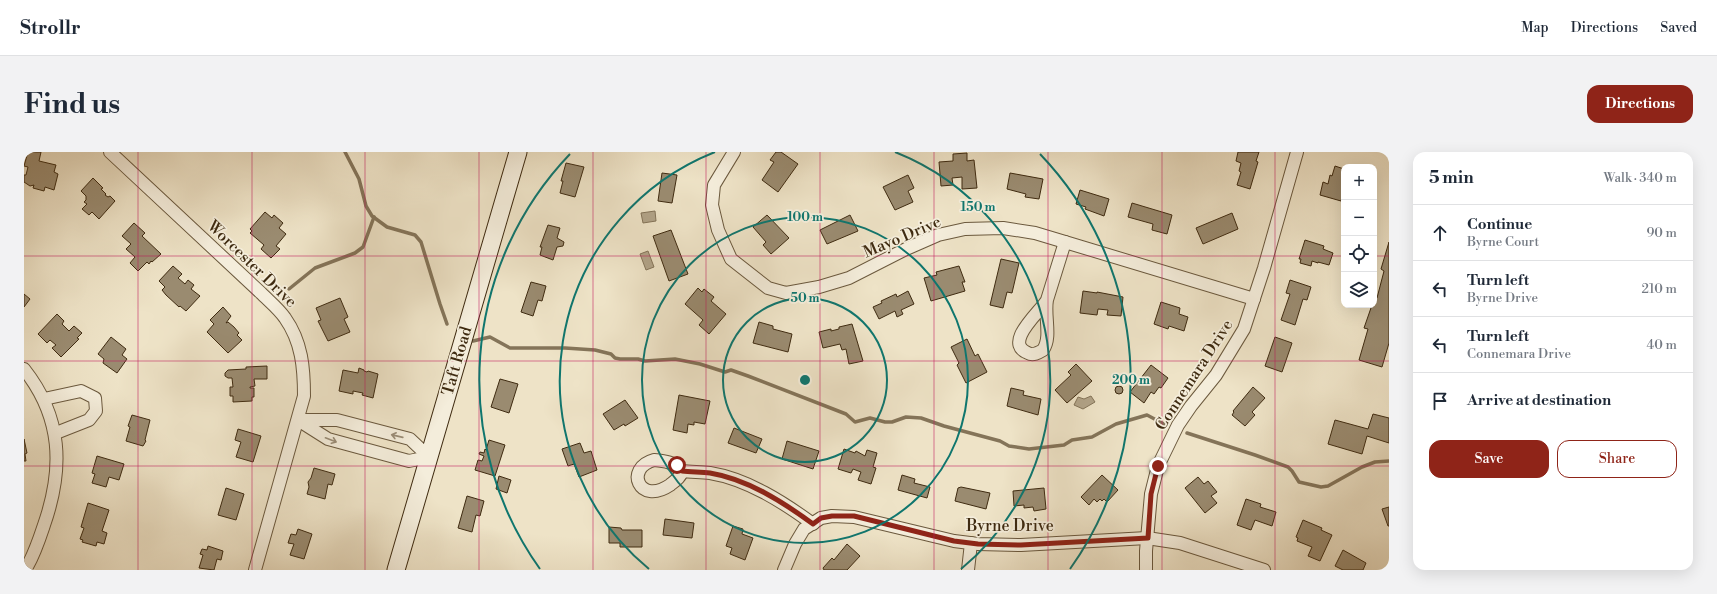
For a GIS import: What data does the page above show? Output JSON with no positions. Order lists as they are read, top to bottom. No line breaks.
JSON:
{"streets":{"street":["Mayo Drive","Worcester Drive","Taft Road","Connemara Drive","Byrne Drive"]},"crossings":[["Mayo Drive","Connemara Drive"],["Connemara Drive","Byrne Drive"]],"page":{"header":"Strollr","nav":["Map","Directions","Saved"],"buttons":["Directions",["Save","Share"]],"title":"Find us","heading":["5 min","Walk · 340 m"],"map_buttons":["+","−"],"list":[["Continue","Byrne Court","90 m"],["Turn left","Byrne Drive","210 m"],["Turn left","Connemara Drive","40 m"],"Arrive at destination"]},"rings":["150 m","100 m","50 m","200 m"]}
